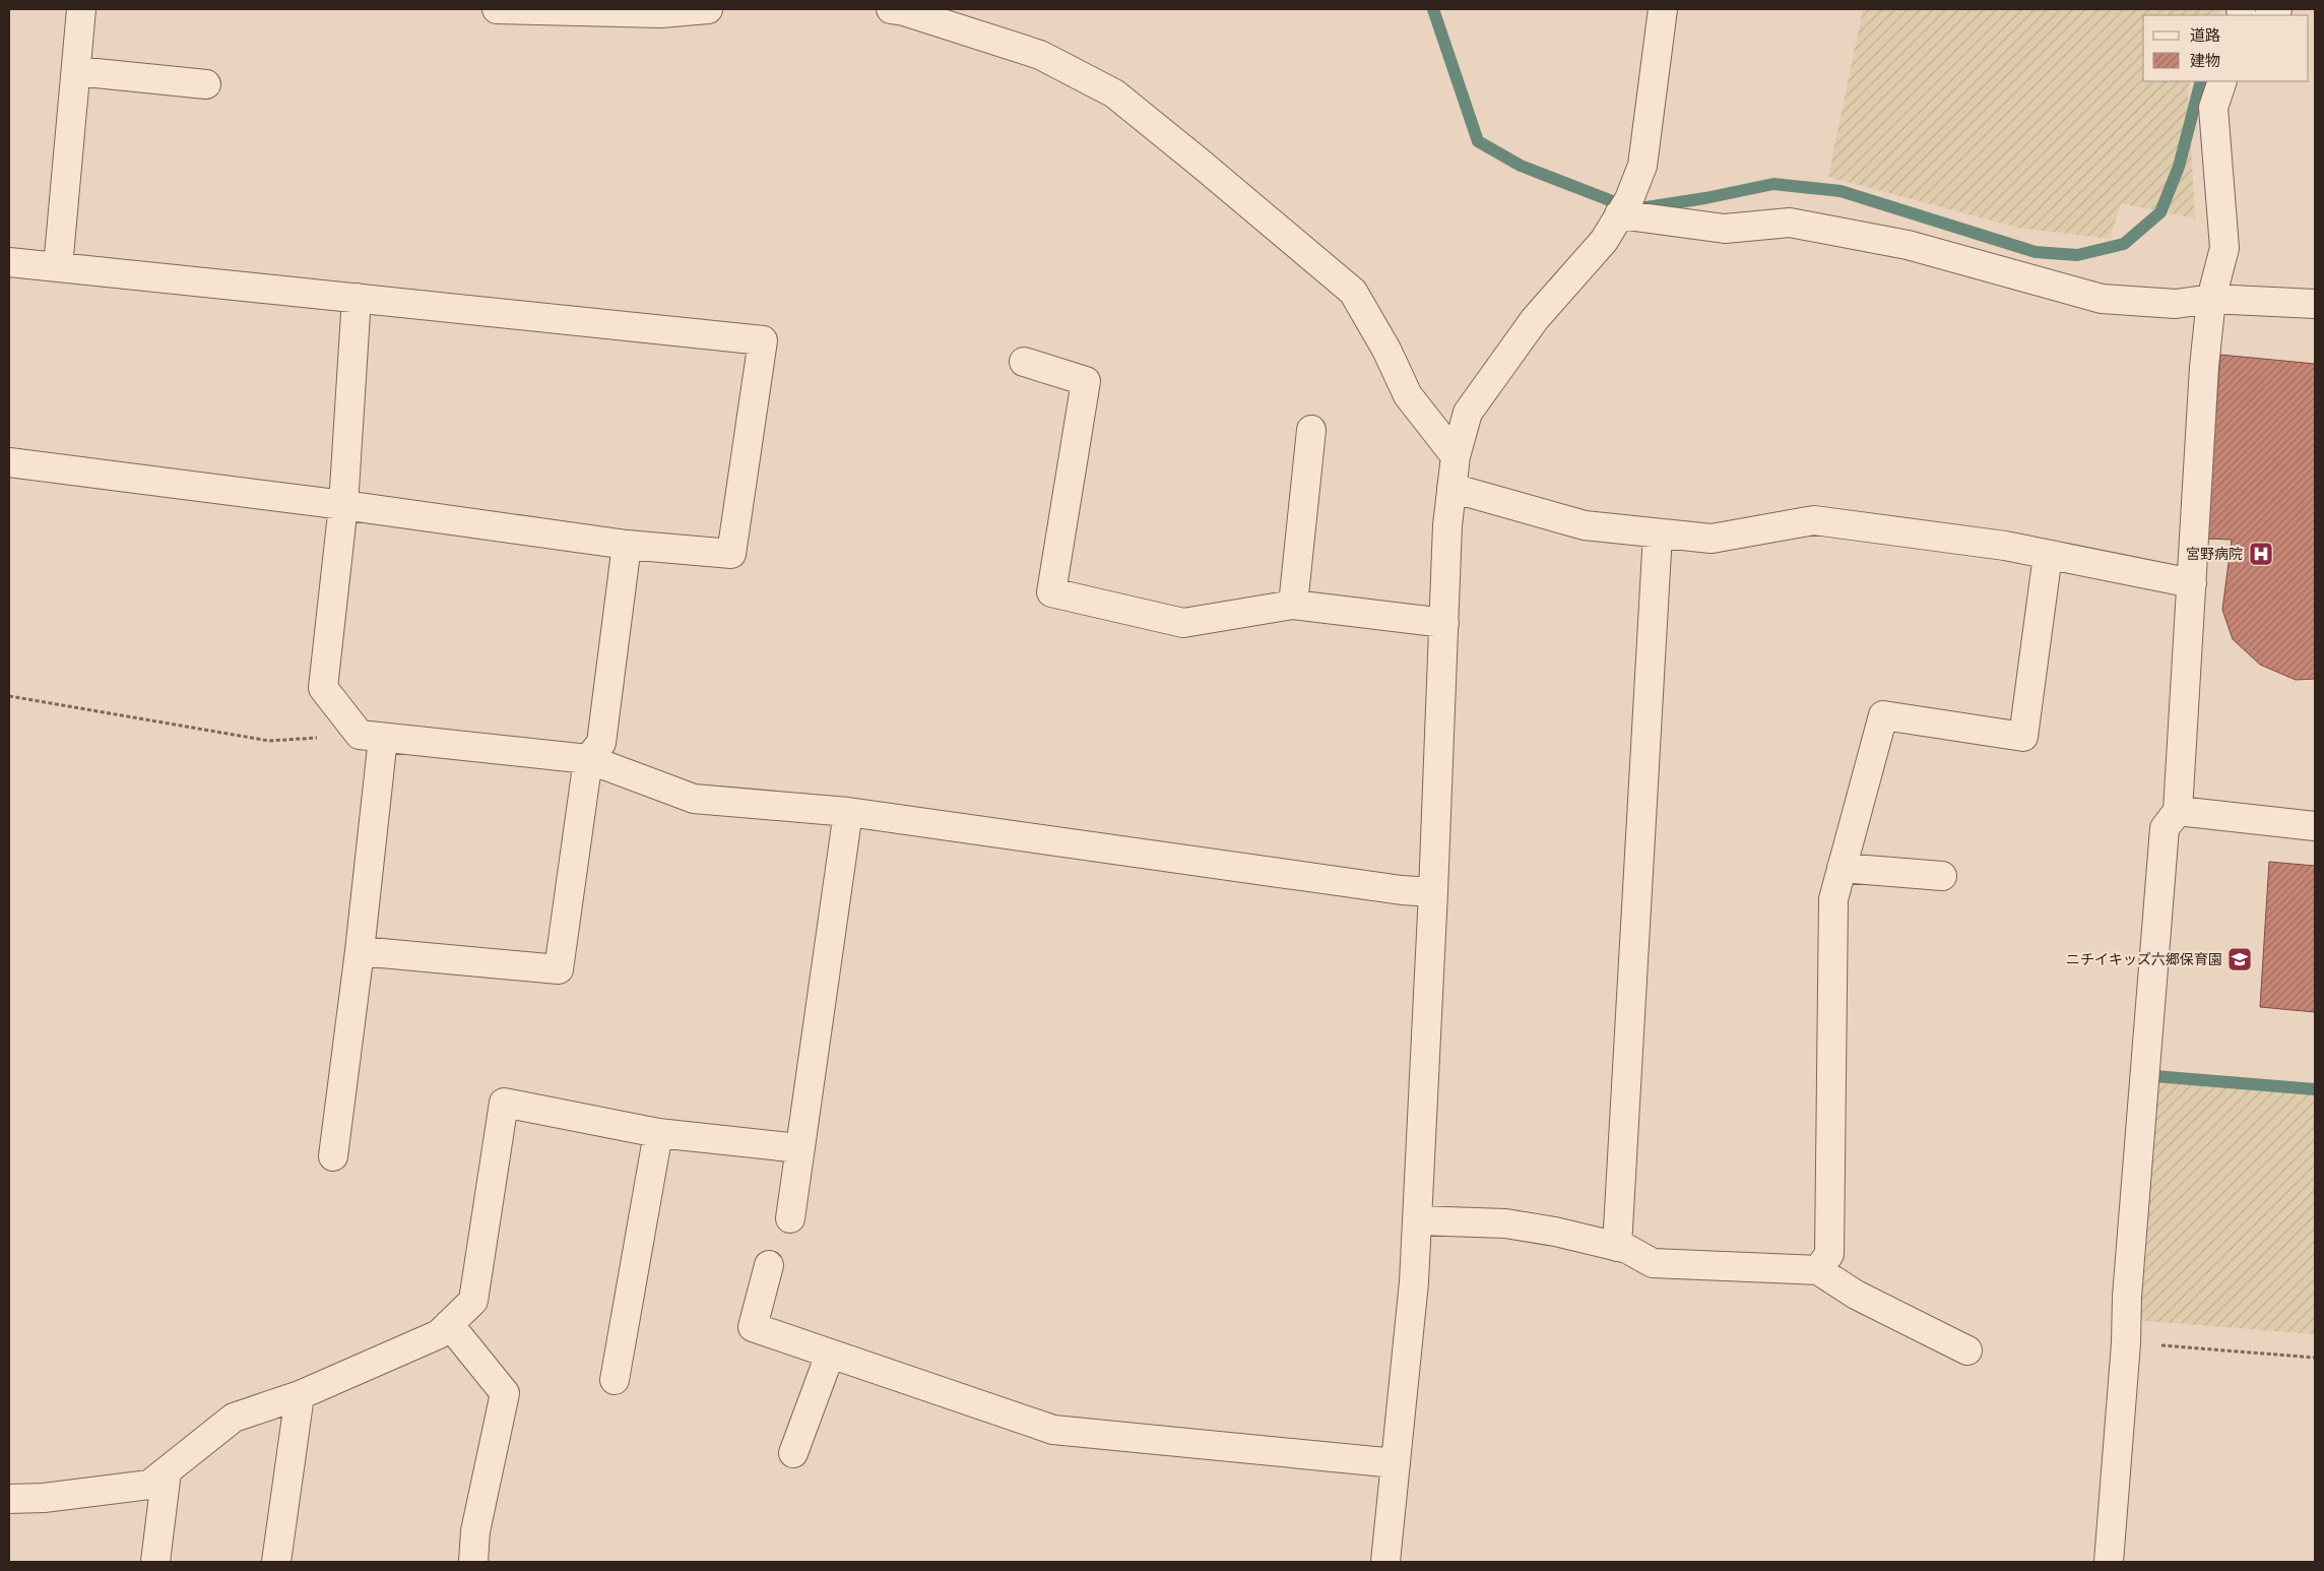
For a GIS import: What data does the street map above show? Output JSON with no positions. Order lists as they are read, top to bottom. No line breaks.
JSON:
{"places":{"hospital":["宮野病院"],"school or university":["ニチイキッズ六郷保育園"]},"legend":["道路","建物"]}
